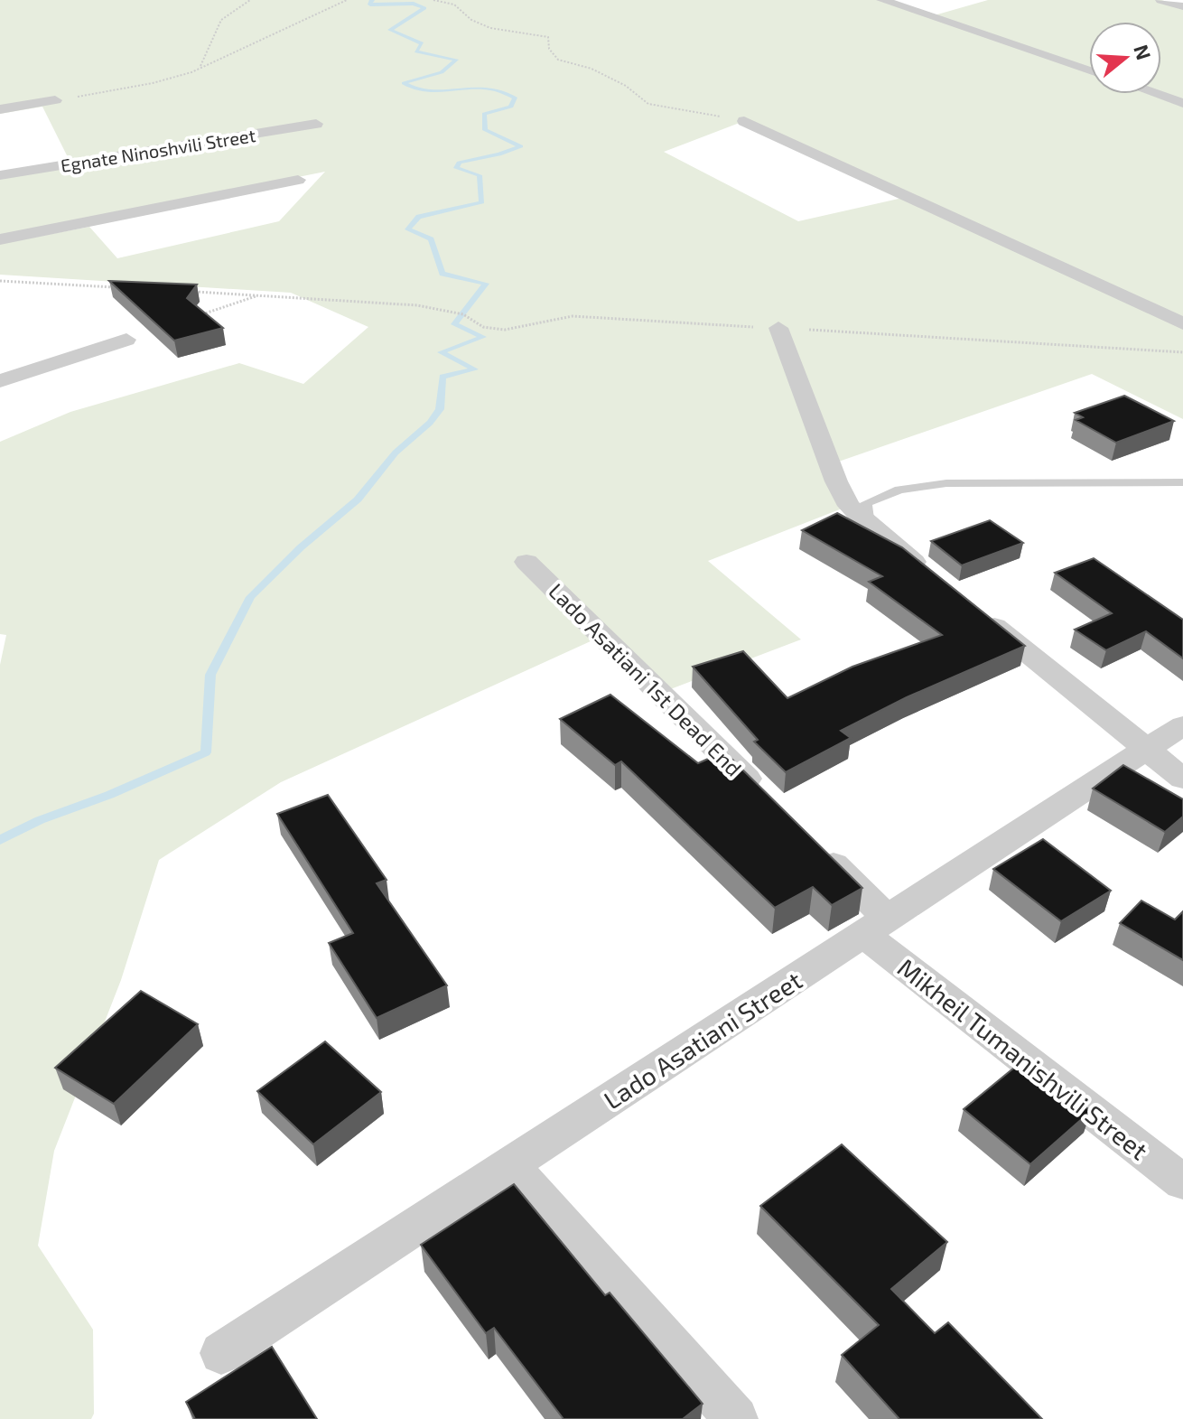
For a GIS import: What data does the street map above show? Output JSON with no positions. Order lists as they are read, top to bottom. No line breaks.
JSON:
{"streets":{"street":["Egnate Ninoshvili Street","Lado Asatiani 1st Dead End","Lado Asatiani Street","Mikheil Tumanishvili Street"]},"crossings":[["Lado Asatiani Street","Mikheil Tumanishvili Street"]],"north":"right"}
